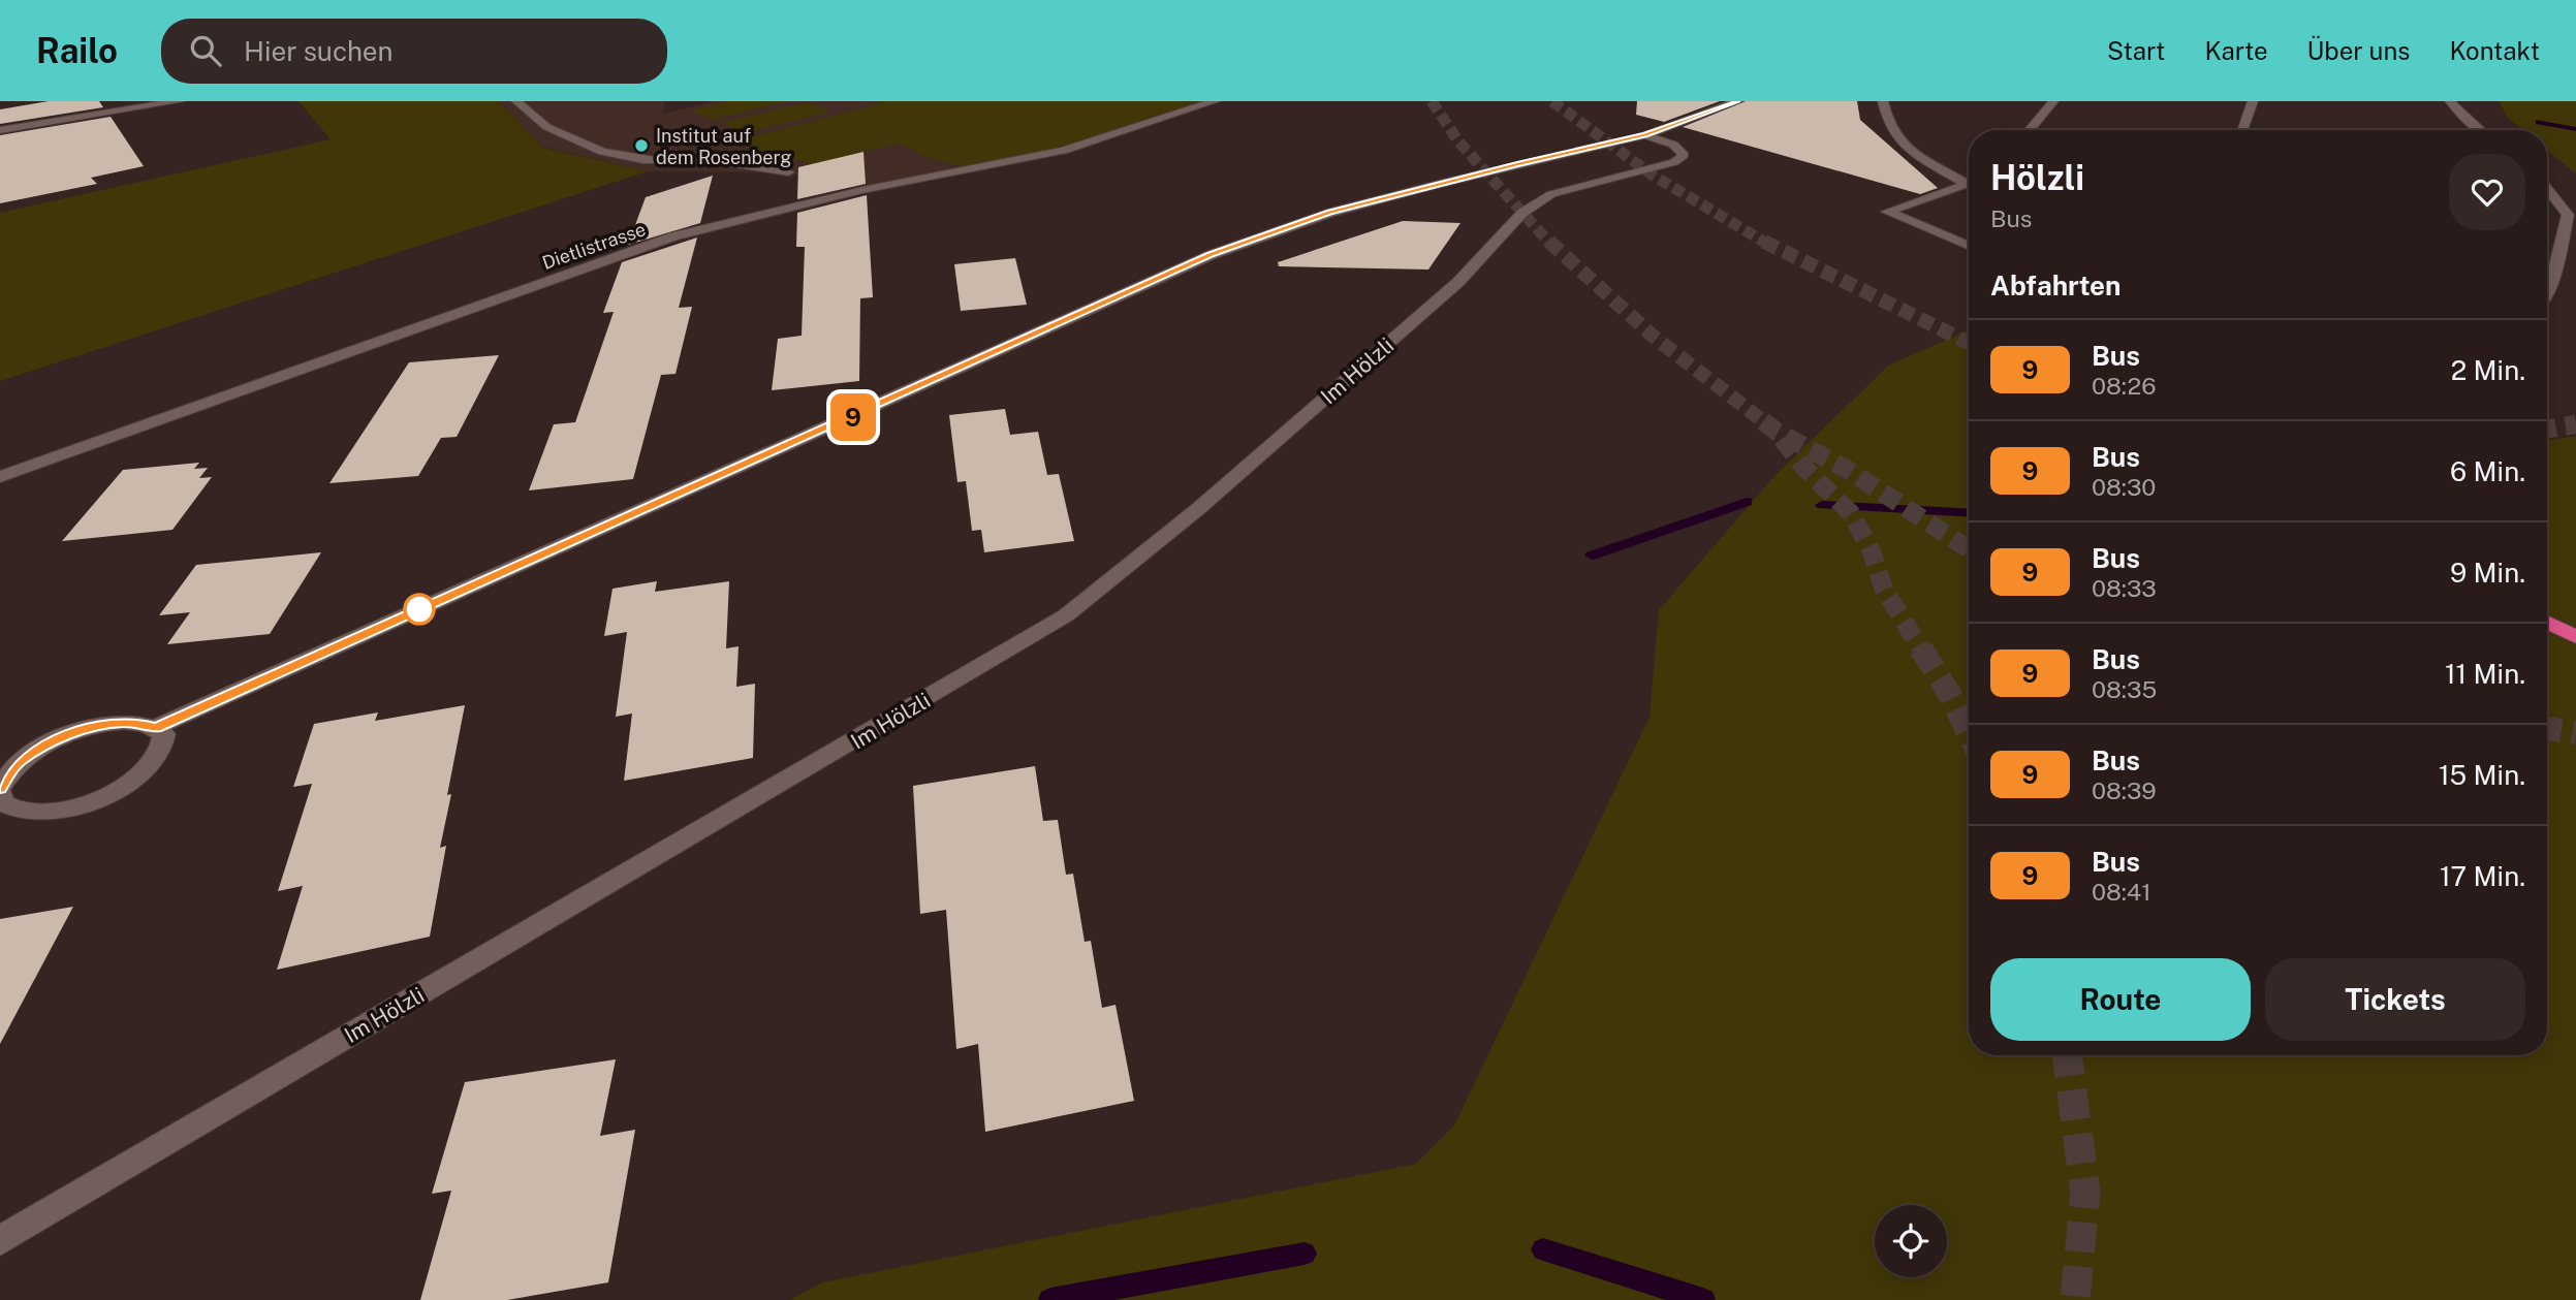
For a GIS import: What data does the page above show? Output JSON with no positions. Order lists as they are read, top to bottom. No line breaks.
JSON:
{"streets":{"street":["Dietlistrasse","Im Hölzli"]},"places":["Institut auf dem Rosenberg"],"lines":["bus line 9"],"page":{"header":"Railo","search":"Hier suchen","nav":["Start","Karte","Über uns","Kontakt"],"on_map":"9","heading":[["Hölzli","Bus"],"Abfahrten"],"list":[{"mark":"9","name":"Bus","note":"08:26","value":"2 Min."},{"mark":"9","name":"Bus","note":"08:30","value":"6 Min."},{"mark":"9","name":"Bus","note":"08:33","value":"9 Min."},{"mark":"9","name":"Bus","note":"08:35","value":"11 Min."},{"mark":"9","name":"Bus","note":"08:39","value":"15 Min."},{"mark":"9","name":"Bus","note":"08:41","value":"17 Min."}],"buttons":["Route","Tickets"]}}
